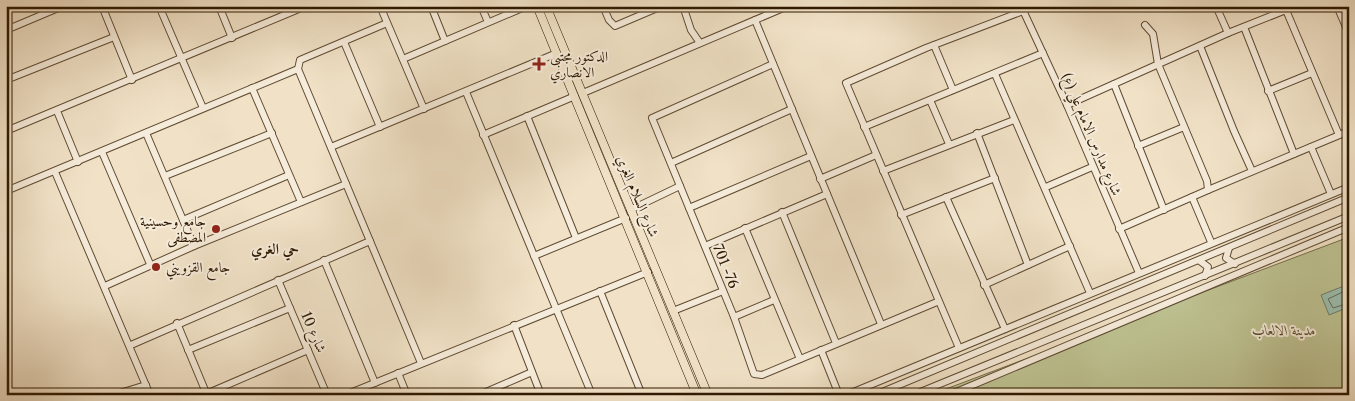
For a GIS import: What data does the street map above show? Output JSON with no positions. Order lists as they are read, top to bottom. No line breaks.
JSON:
{"streets":{"main road":["شارع السلام الغري"],"street":["شارع مدارس الامام علي (ع)","701 -76","شارع 10"]},"districts":["حي الغري"],"parks":["مدينة الالعاب"],"places":{"health":["الدكتور مجتبى الانصاري"],"other":["جامع وحسينية المصطفى","جامع القزويني"]}}
